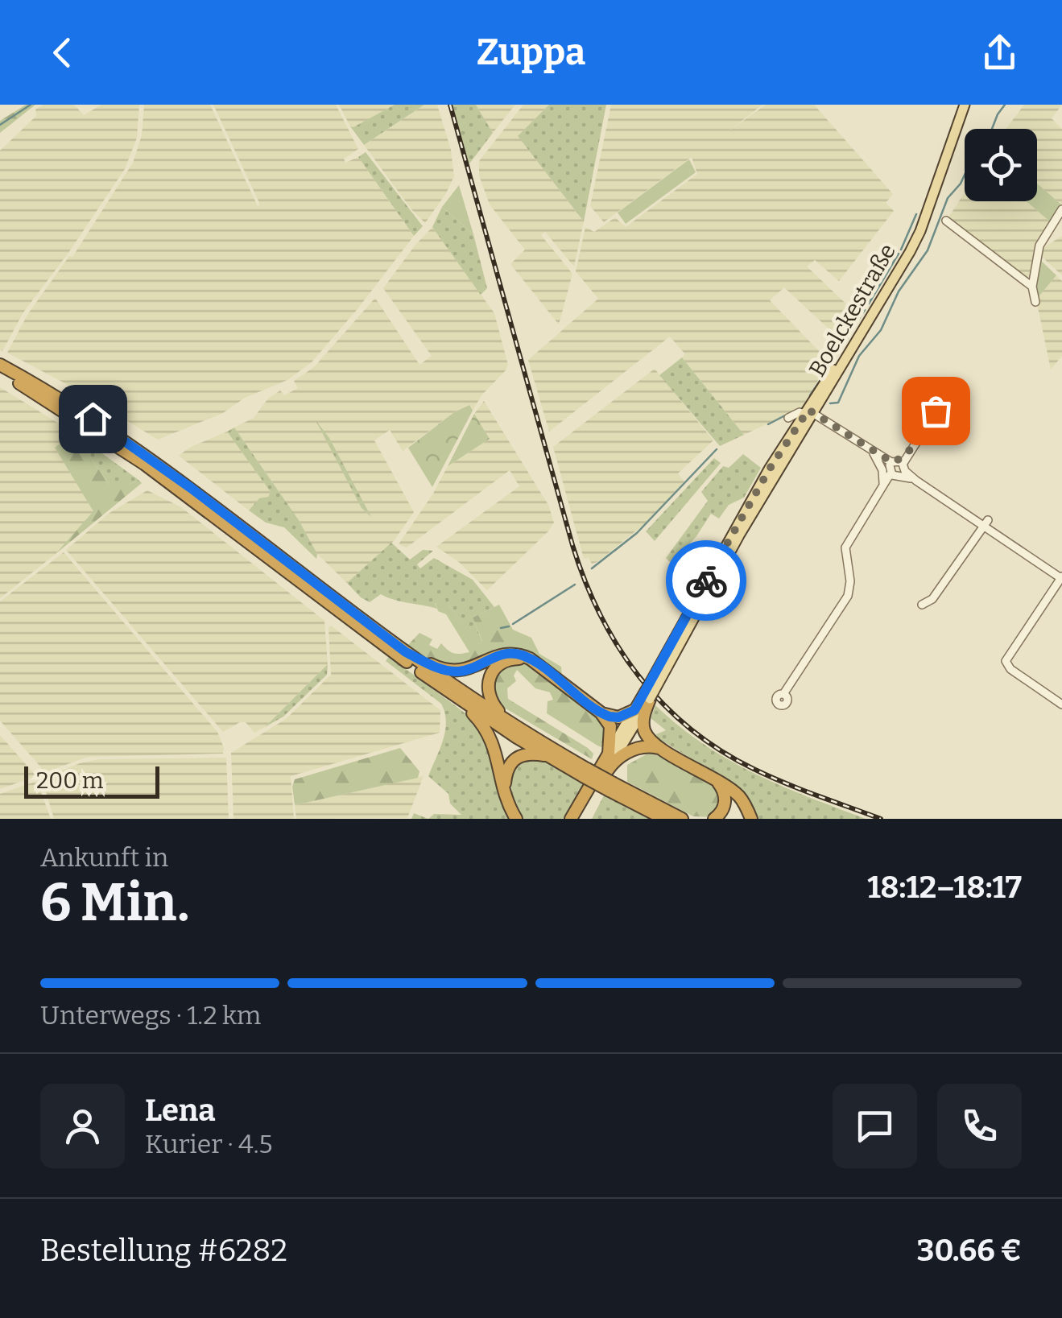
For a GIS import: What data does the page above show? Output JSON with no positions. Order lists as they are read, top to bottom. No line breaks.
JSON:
{"streets":{"main road":["Boelckestraße"]},"scale_bar":"200 m","page":{"header":"Zuppa","scale":"200 m","heading":["6 Min.","Ankunft in","18:12–18:17"],"panel":["Lena","Kurier · 4.5","Bestellung #6282","30.66 €"],"bar":"Unterwegs · 1.2 km"}}
